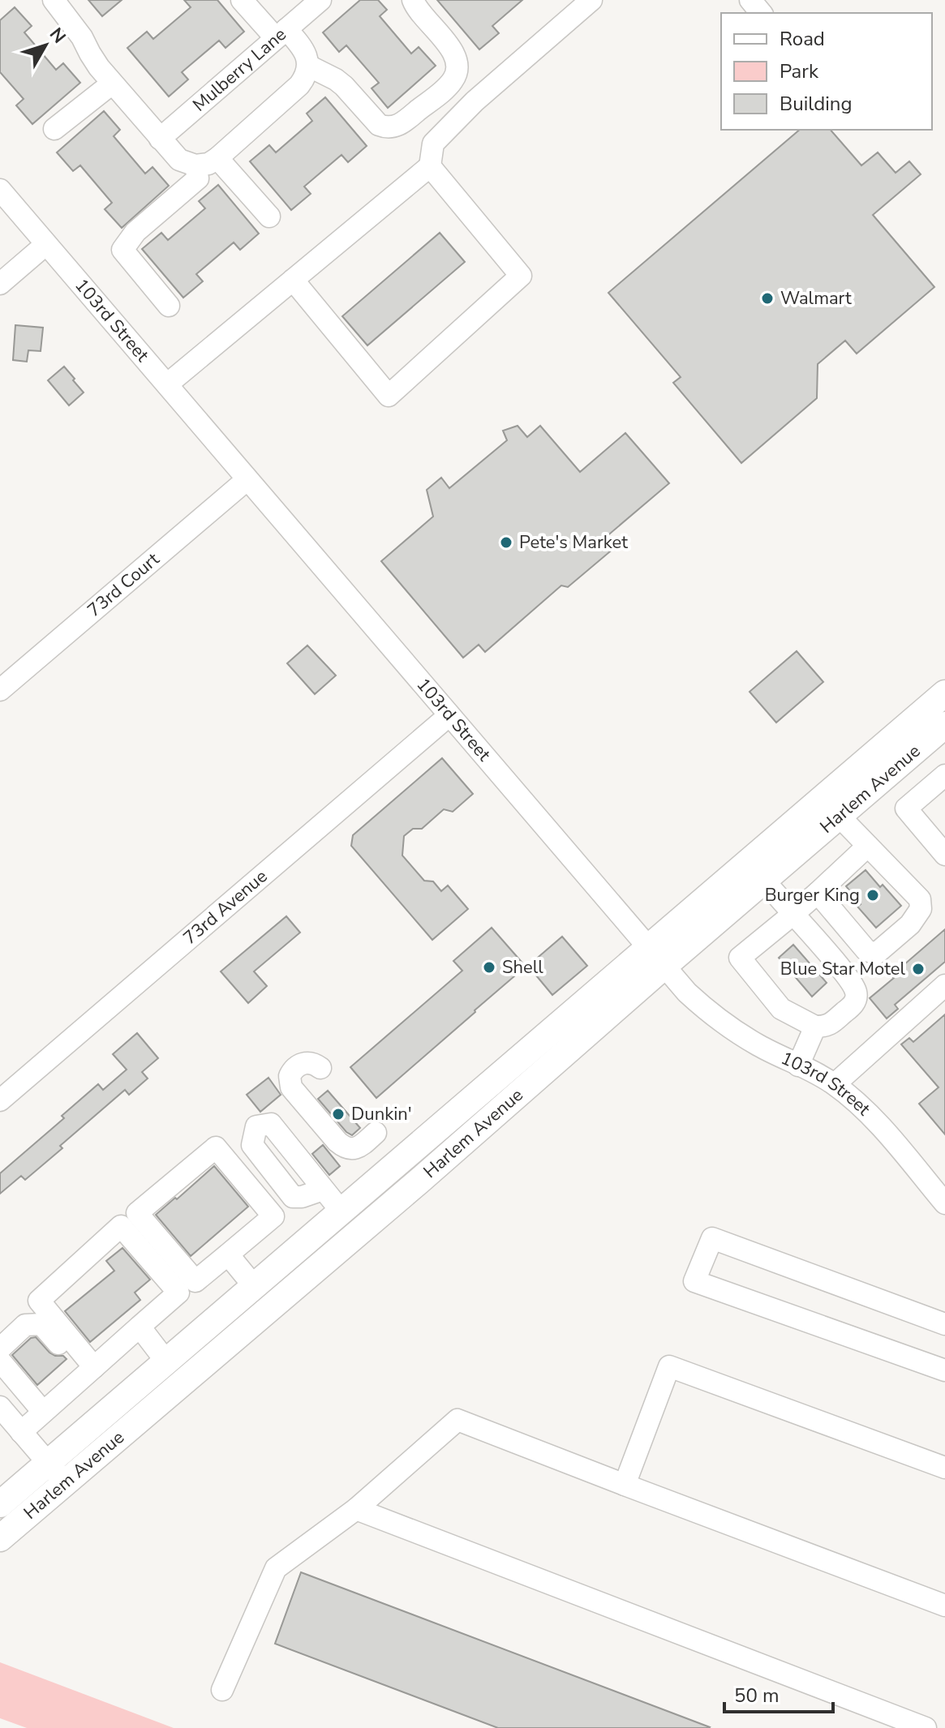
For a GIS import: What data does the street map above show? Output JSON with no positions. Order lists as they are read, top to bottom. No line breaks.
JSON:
{"streets":{"main road":["Harlem Avenue"],"street":["Mulberry Lane","103rd Street","73rd Court","73rd Avenue"]},"crossings":[["103rd Street","73rd Court"],["103rd Street","Harlem Avenue"],["103rd Street","73rd Avenue"]],"places":["Walmart","Pete's Market","Burger King","Shell","Blue Star Motel","Dunkin'"],"legend":["Road","Park","Building"],"scale_bar":"50 m","north":"top right"}
